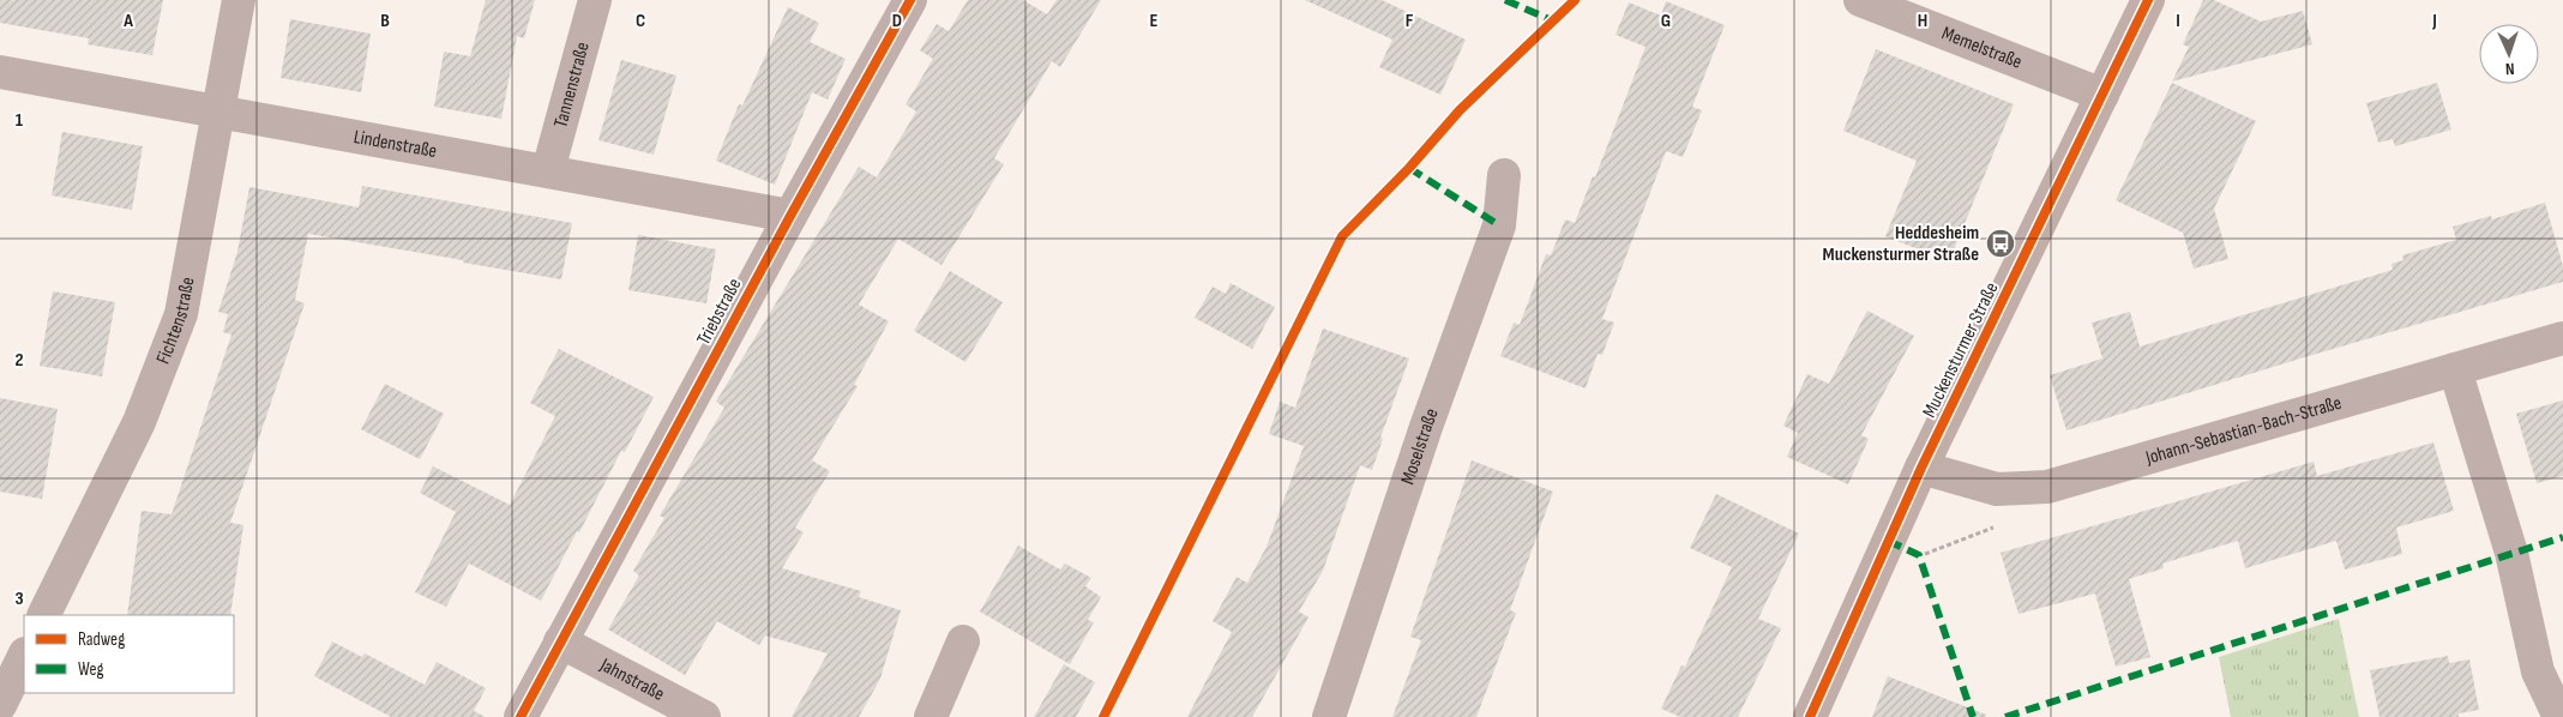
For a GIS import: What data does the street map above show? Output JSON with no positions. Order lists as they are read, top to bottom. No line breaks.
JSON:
{"streets":{"main road":["Muckensturmer Straße"],"street":["Memelstraße","Tannenstraße","Lindenstraße","Triebstraße","Fichtenstraße","Johann-Sebastian-Bach-Straße","Moselstraße","Jahnstraße"]},"crossings":[["Memelstraße","Muckensturmer Straße"],["Tannenstraße","Lindenstraße"],["Lindenstraße","Triebstraße"],["Lindenstraße","Fichtenstraße"],["Triebstraße","Jahnstraße"],["Muckensturmer Straße","Johann-Sebastian-Bach-Straße"]],"places":{"bus stop":["Heddesheim Muckensturmer Straße"]},"legend":["Radweg","Weg"],"north":"bottom","grid":{"columns":["A","B","C","D","E","F","G","H","I","J"],"rows":["1","2","3"]}}
